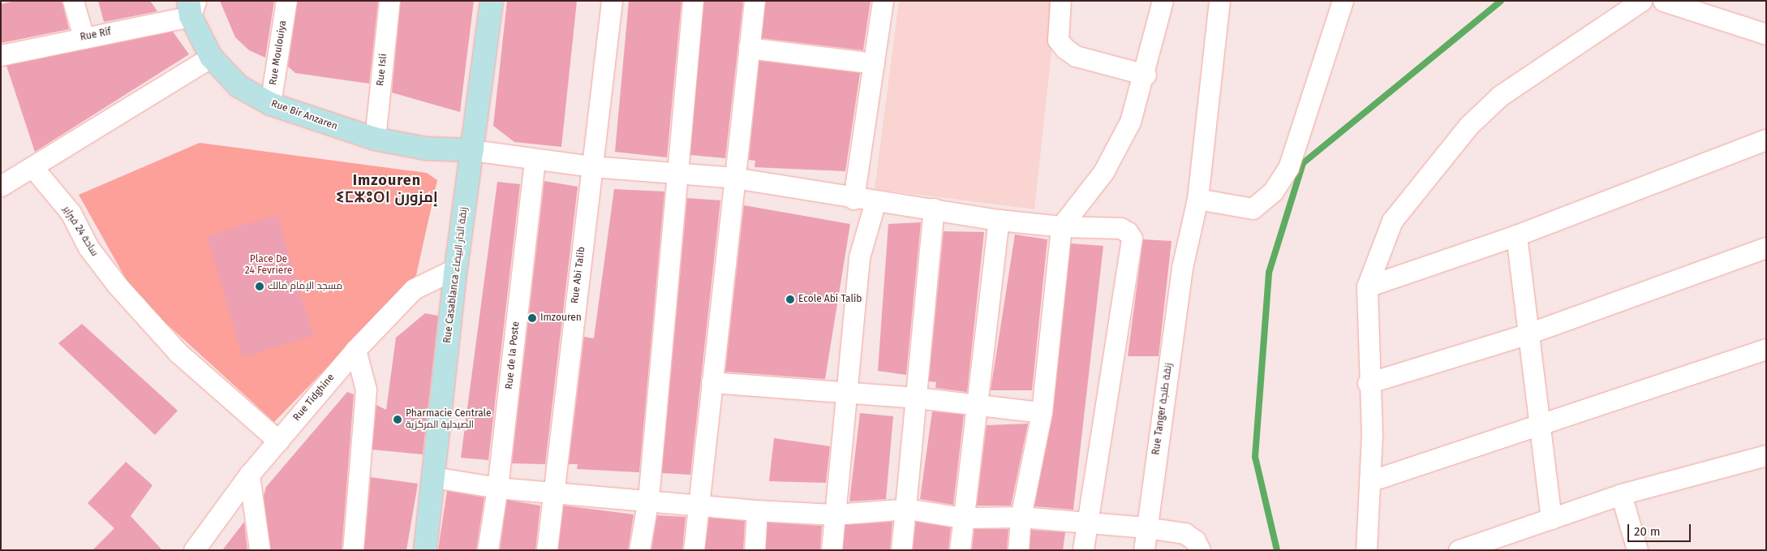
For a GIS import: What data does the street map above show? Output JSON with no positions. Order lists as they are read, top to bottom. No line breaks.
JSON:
{"streets":{"main road":["Rue Bir Anzaren","Rue Casablanca زنقة الدار البيضاء"],"street":["Rue Rif","Rue Moulouiya","Rue Isli","ساحة 24 فبراير","Rue Abi Talib","Rue de la Poste","Rue Tidghine","Rue Tanger زنقة طنجة"]},"crossings":[["Rue Rif","Rue Bir Anzaren"],["Rue Moulouiya","Rue Bir Anzaren"],["Rue Isli","Rue Bir Anzaren"],["Rue Bir Anzaren","Rue Casablanca زنقة الدار البيضاء"],["ساحة 24 فبراير","Rue Tidghine"],["Rue Casablanca زنقة الدار البيضاء","Rue Tidghine"]],"districts":["Imzouren ⵉⵎⵣⵓⵔⵏ إمزورن"],"parks":["Place De 24 Fevriere"],"places":["مسجد الإمام مالك","Ecole Abi Talib","Imzouren","Pharmacie Centrale الصيدلية المركزية"],"scale_bar":"20 m"}
